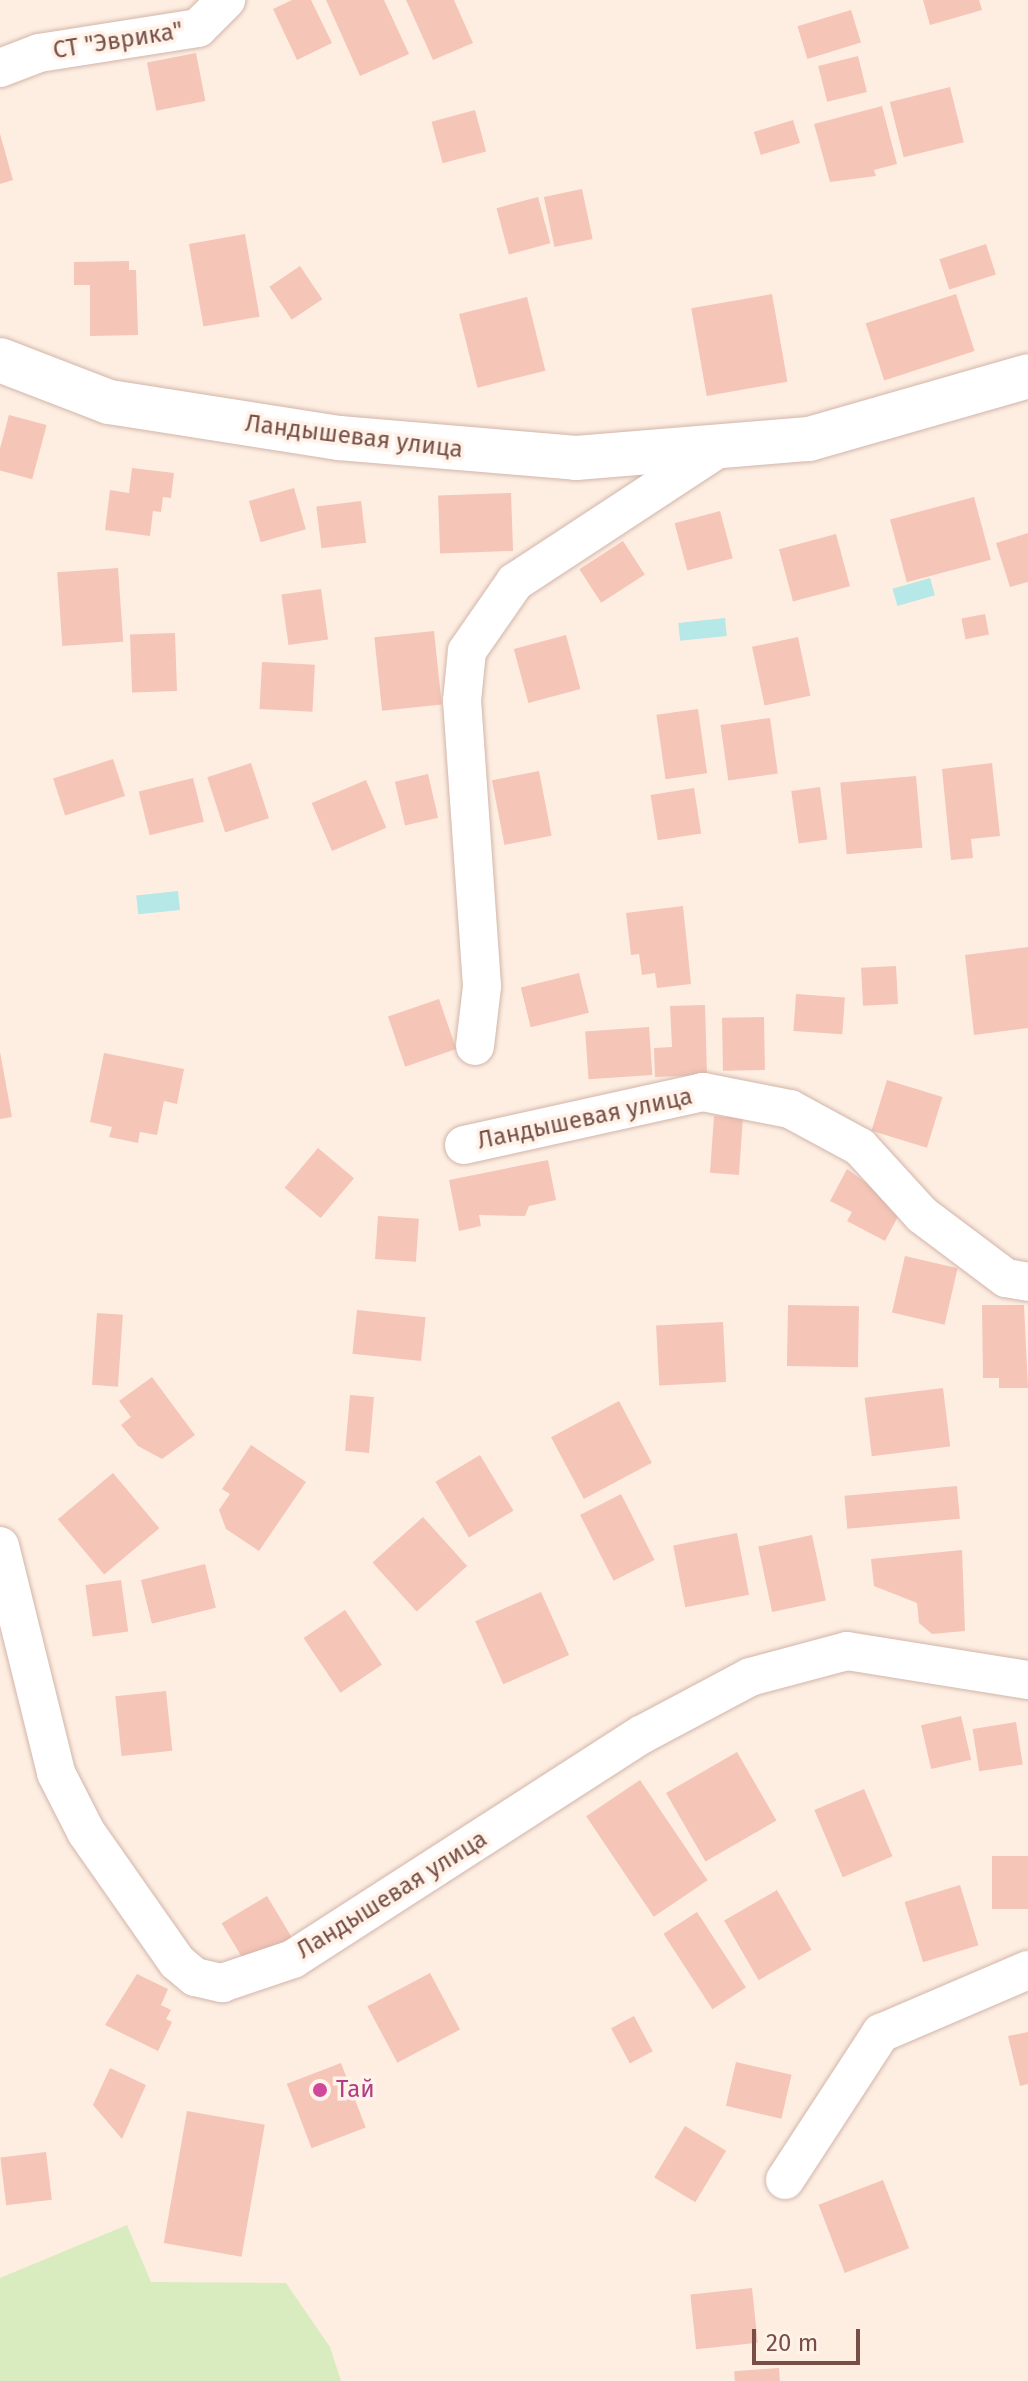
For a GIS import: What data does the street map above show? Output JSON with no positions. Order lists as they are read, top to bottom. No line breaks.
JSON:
{"streets":{"street":["СТ \"Эврика\"","Ландышевая улица"]},"places":["Тай"],"scale_bar":"20 m"}
